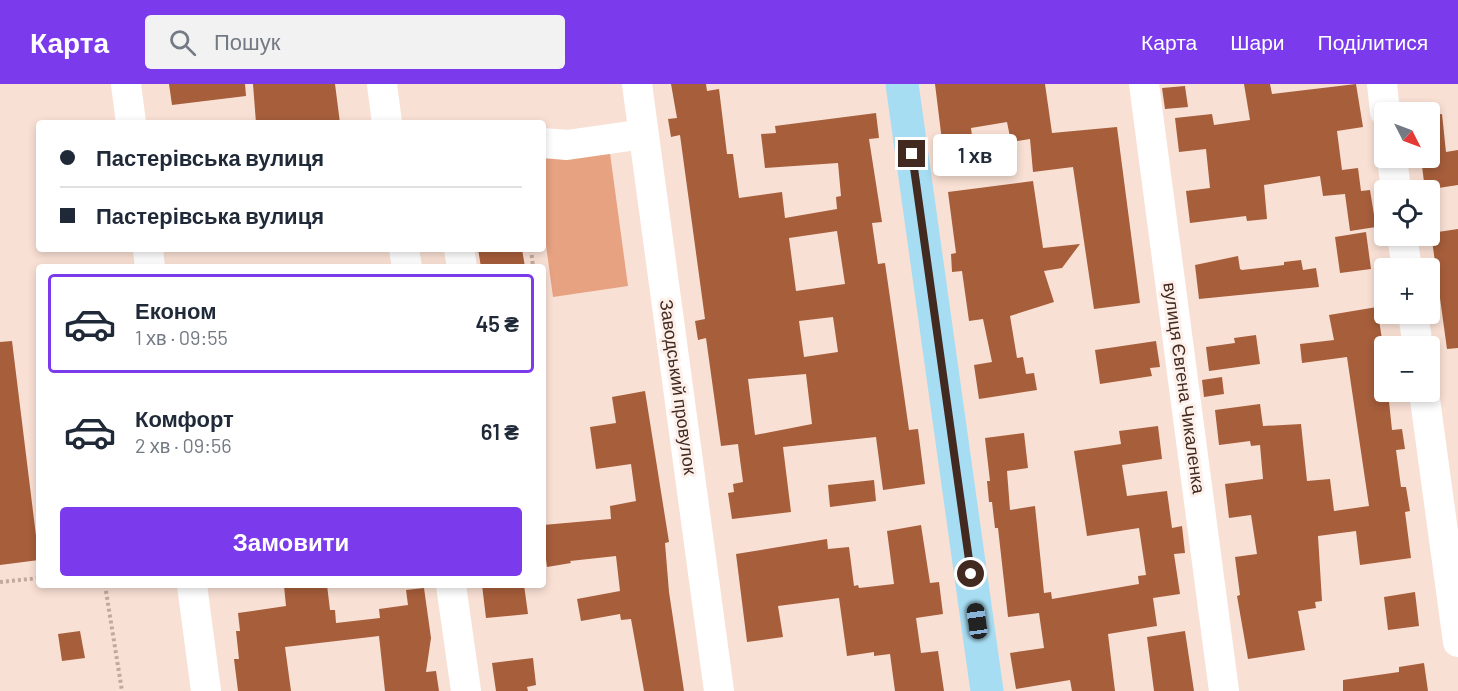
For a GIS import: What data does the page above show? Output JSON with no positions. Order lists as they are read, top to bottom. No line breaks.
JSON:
{"streets":{"street":["Заводський провулок","вулиця Євгена Чикаленка"]},"north":"bottom right","page":{"header":"Карта","search":"Пошук","nav":["Карта","Шари","Поділитися"],"map_buttons":["+","−"],"banner":["Пастерівська вулиця","Пастерівська вулиця"],"bubble":"1 хв","list":[{"name":"Економ","note":"1 хв · 09:55","value":"45 ₴"},{"name":"Комфорт","note":"2 хв · 09:56","value":"61 ₴"}],"buttons":"Замовити"}}
